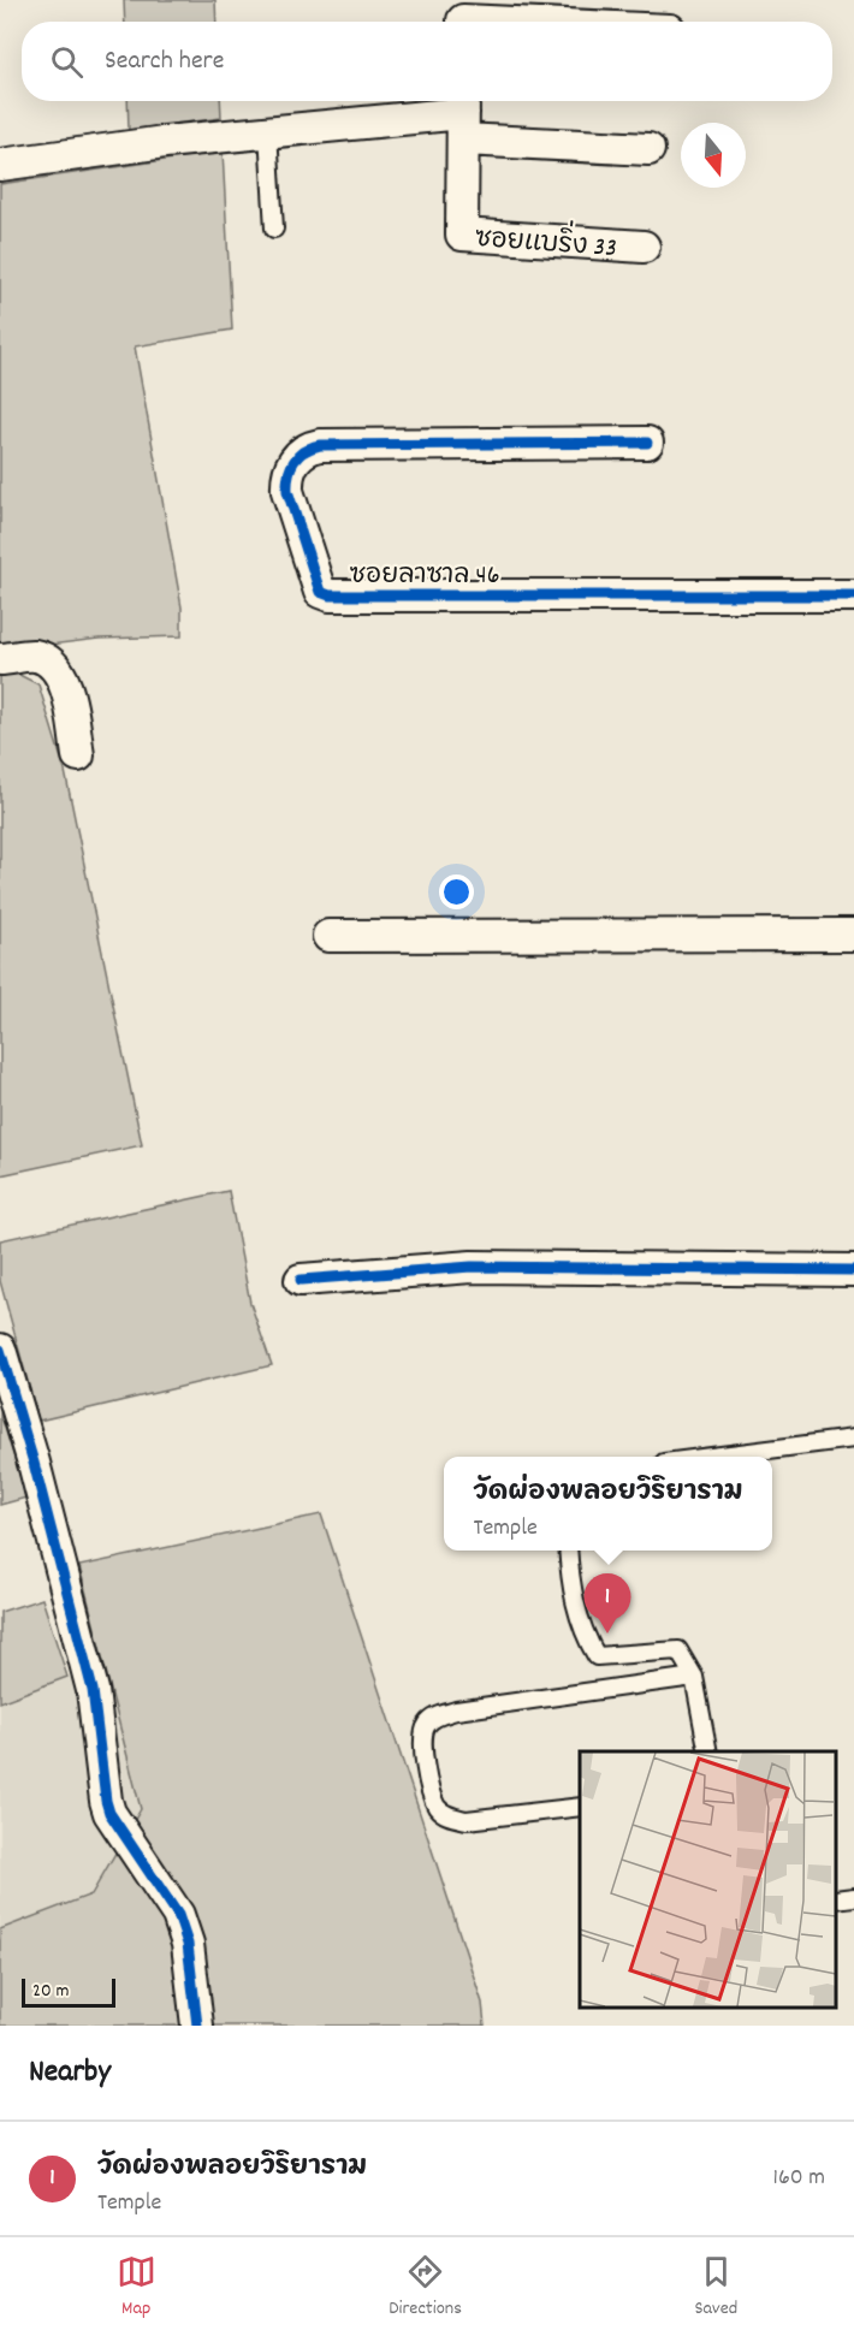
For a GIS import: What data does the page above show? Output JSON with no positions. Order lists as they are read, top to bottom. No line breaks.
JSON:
{"streets":{"street":["ซอยแบริ่ง 33","ซอยลาซาล 46"]},"scale_bar":"20 m","north":"bottom","page":{"search":"Search here","popup":["วัดผ่องพลอยวิริยาราม","Temple"],"pins":"1","scale":"20 m","heading":"Nearby","list":[{"mark":"1","name":"วัดผ่องพลอยวิริยาราม","note":"Temple","value":"160 m"}],"nav":["Map","Directions","Saved"]}}
